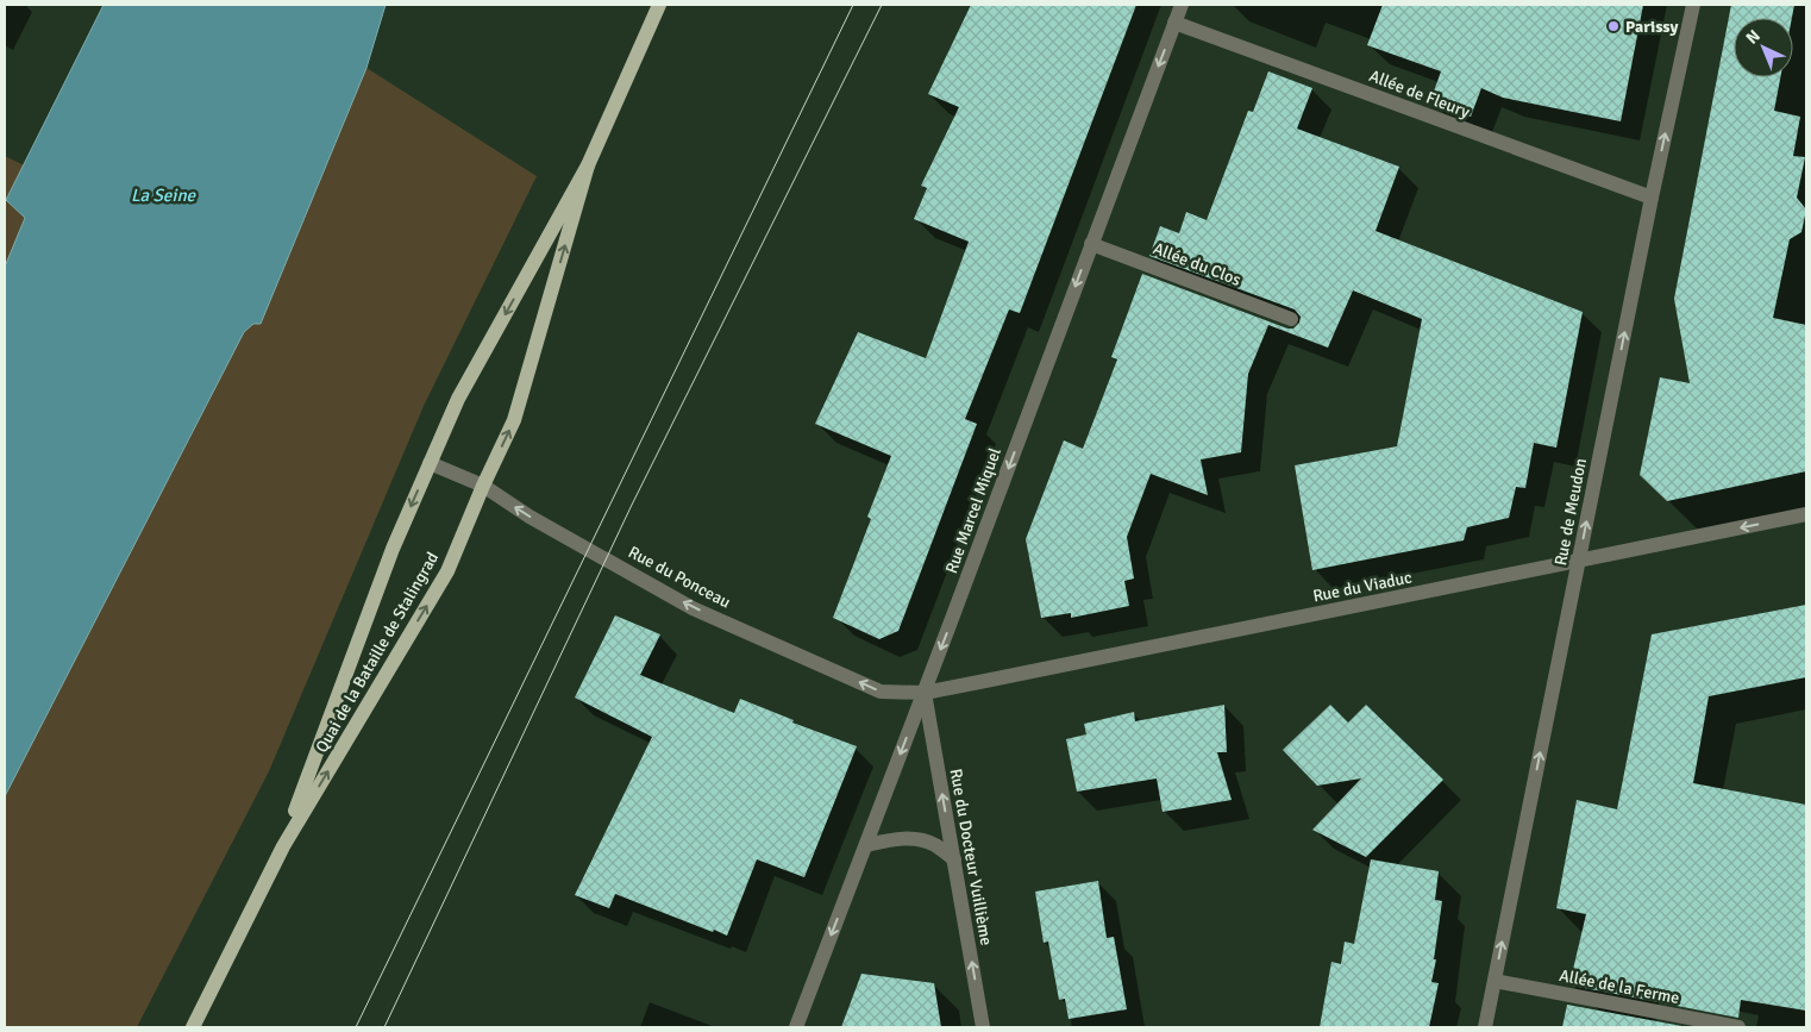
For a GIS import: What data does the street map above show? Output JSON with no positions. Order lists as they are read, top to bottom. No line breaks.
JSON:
{"streets":{"main road":["Quai de la Bataille de Stalingrad"],"street":["Allée de Fleury","Allée du Clos","Rue Marcel Miquel","Rue de Meudon","Rue du Ponceau","Rue du Viaduc","Rue du Docteur Vuillième","Allée de la Ferme"]},"crossings":[["Allée de Fleury","Rue Marcel Miquel"],["Allée de Fleury","Rue de Meudon"],["Allée du Clos","Rue Marcel Miquel"],["Rue Marcel Miquel","Rue du Ponceau"],["Rue Marcel Miquel","Rue du Viaduc"],["Rue Marcel Miquel","Rue du Docteur Vuillième"],["Rue de Meudon","Rue du Viaduc"],["Rue de Meudon","Allée de la Ferme"],["Rue du Ponceau","Rue du Viaduc"],["Rue du Ponceau","Quai de la Bataille de Stalingrad"],["Rue du Ponceau","Rue du Docteur Vuillième"],["Rue du Viaduc","Rue du Docteur Vuillième"]],"one_way":["Rue Marcel Miquel","Rue de Meudon","Rue du Ponceau","Rue du Docteur Vuillième"],"water":["La Seine"],"places":["Parissy"],"north":"top left"}
